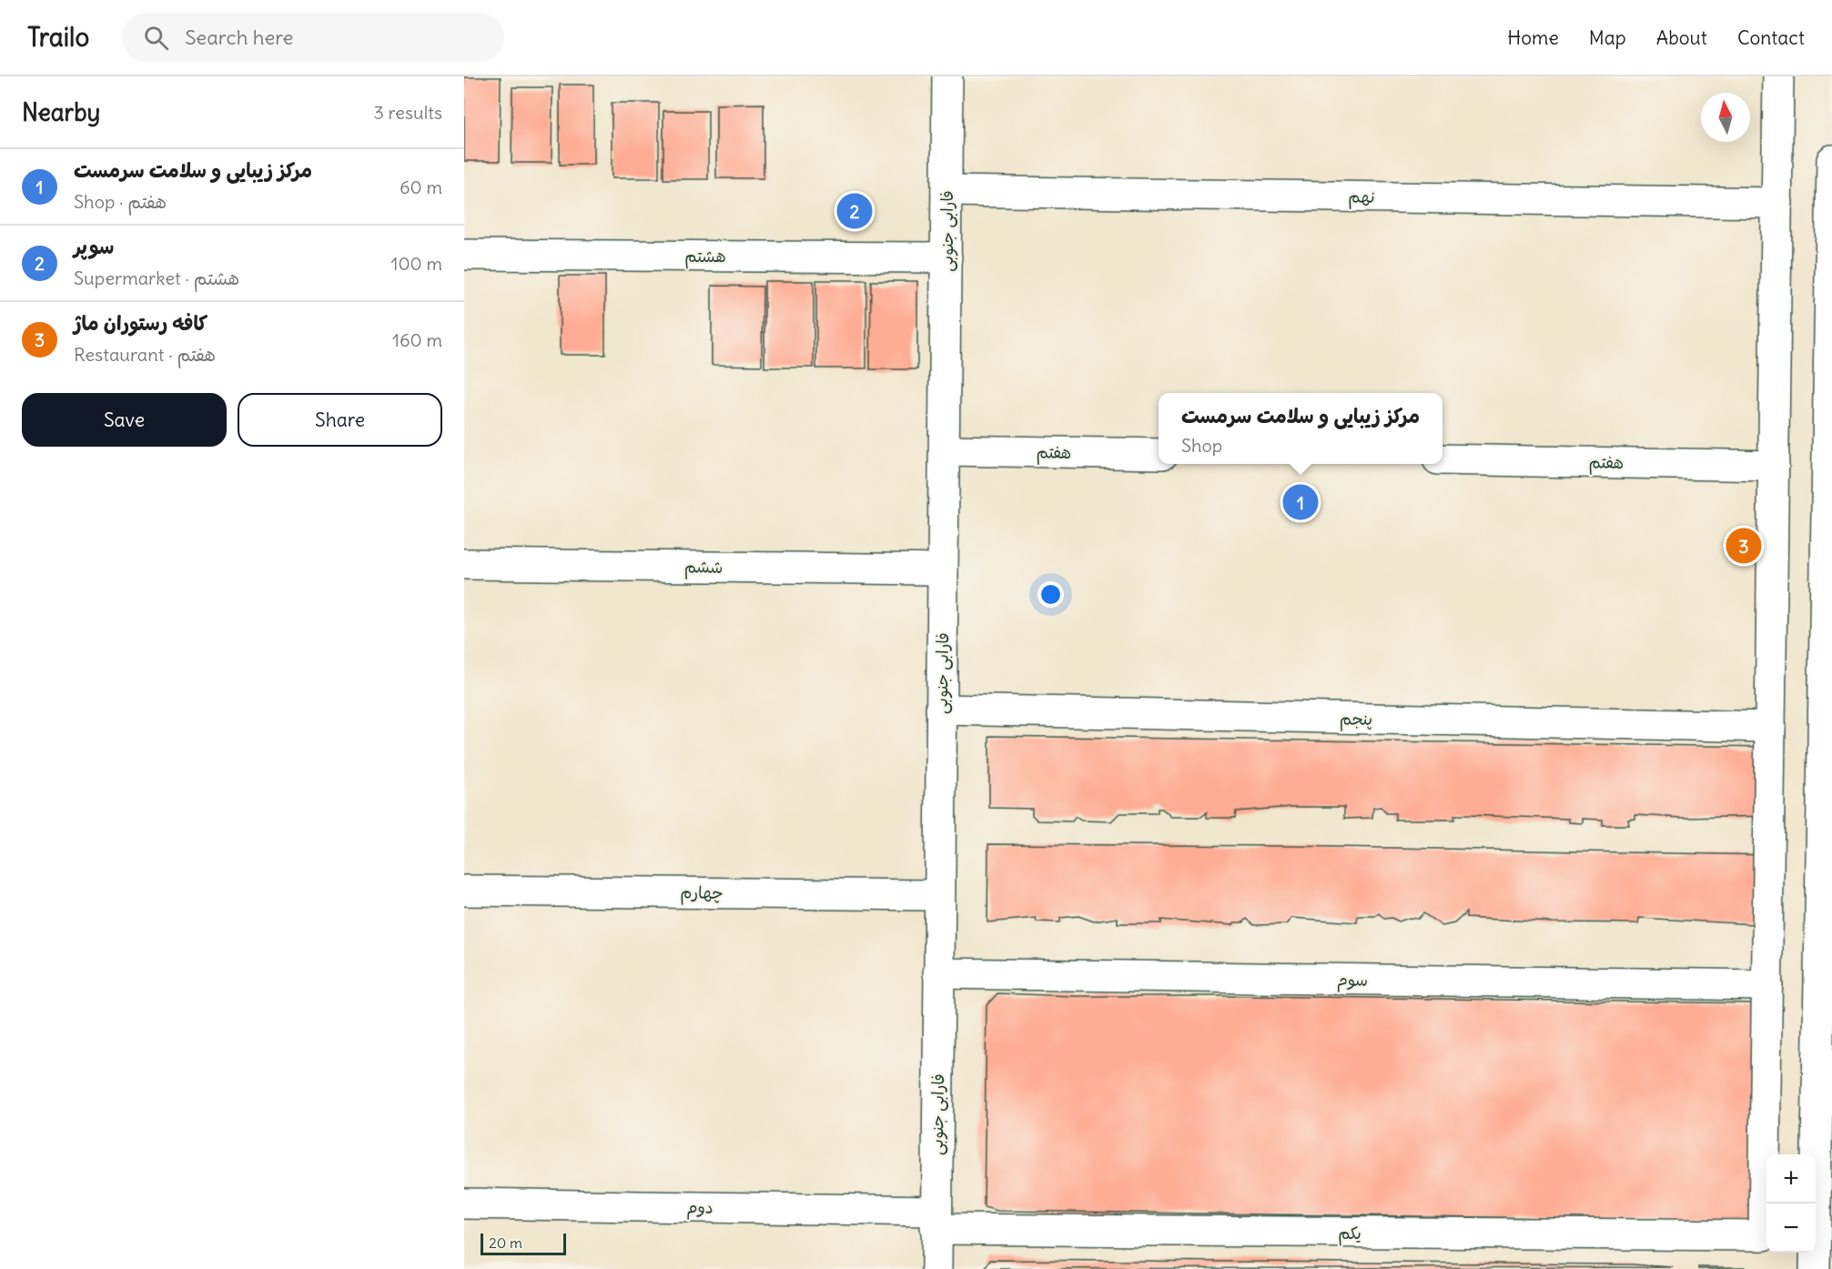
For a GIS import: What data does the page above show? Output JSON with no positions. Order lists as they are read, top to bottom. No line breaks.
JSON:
{"streets":{"street":["نهم","فارابی جنوبی","هشتم","هفتم","ششم","پنجم","چهارم","سوم","دوم","یکم"]},"crossings":[["نهم","فارابی جنوبی"],["فارابی جنوبی","هشتم"],["فارابی جنوبی","هفتم"],["فارابی جنوبی","ششم"],["فارابی جنوبی","پنجم"],["فارابی جنوبی","چهارم"],["فارابی جنوبی","سوم"],["فارابی جنوبی","دوم"],["فارابی جنوبی","یکم"],["سوم","یکم"],["دوم","یکم"]],"scale_bar":"20 m","north":"top","page":{"header":"Trailo","search":"Search here","nav":["Home","Map","About","Contact"],"heading":["Nearby","3 results"],"list":[{"mark":"1","name":"مرکز زیبایی و سلامت سرمست","note":"Shop · هفتم","value":"60 m"},{"mark":"2","name":"سوپر","note":"Supermarket · هشتم","value":"100 m"},{"mark":"3","name":"کافه رستوران ماژ","note":"Restaurant · هفتم","value":"160 m"}],"pins":["2","1","3"],"buttons":["Save","Share"],"popup":["مرکز زیبایی و سلامت سرمست","Shop"],"map_buttons":["+","−"],"scale":"20 m"}}
